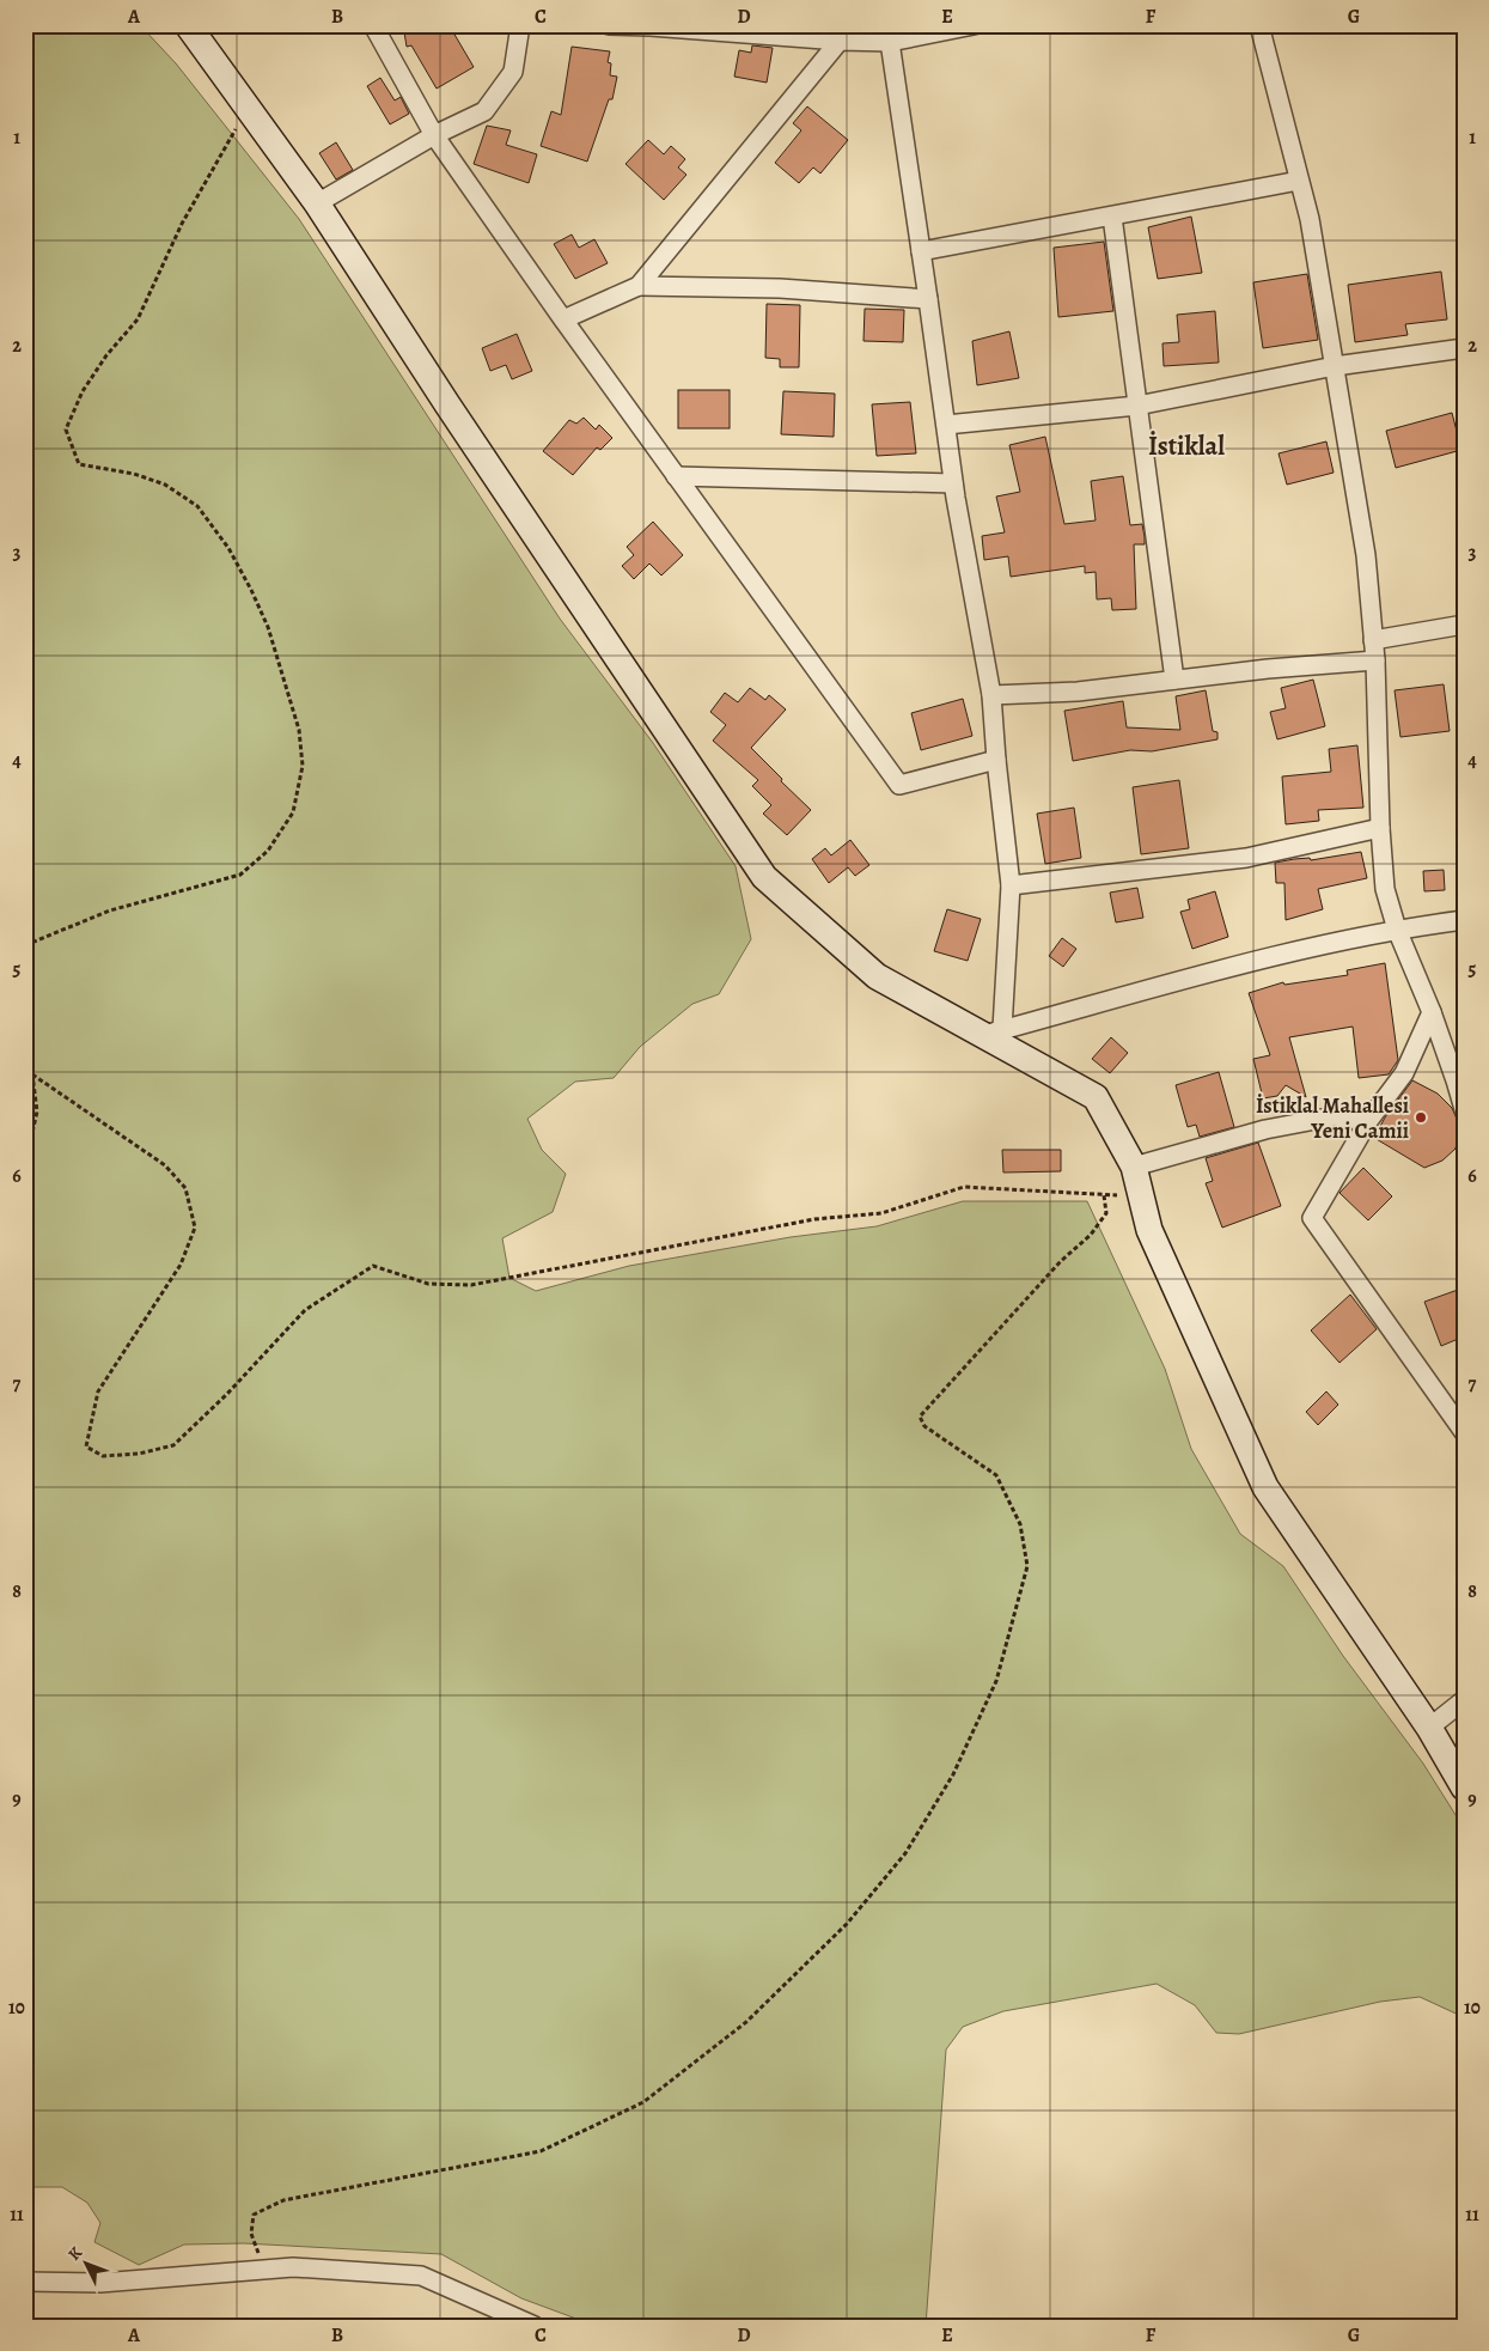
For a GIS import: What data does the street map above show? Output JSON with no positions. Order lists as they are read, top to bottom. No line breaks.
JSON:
{"districts":["İstiklal"],"places":["İstiklal Mahallesi Yeni Camii"],"north":"top left","grid":{"columns":["A","B","C","D","E","F","G"],"rows":["1","2","3","4","5","6","7","8","9","10","11"]}}
